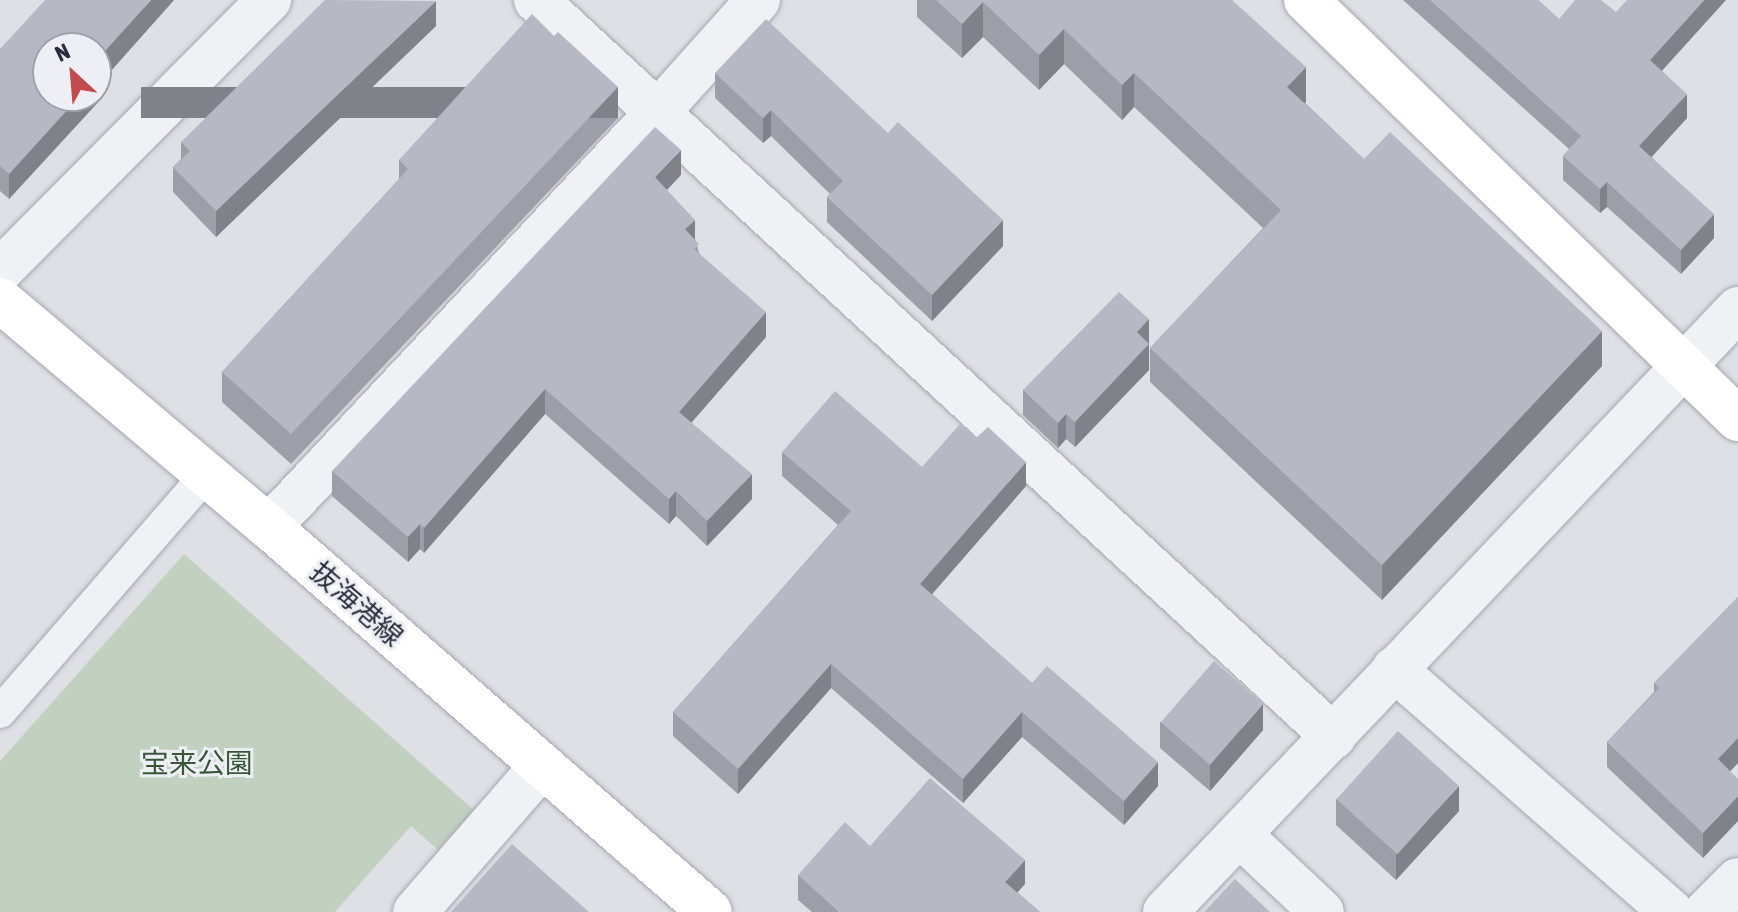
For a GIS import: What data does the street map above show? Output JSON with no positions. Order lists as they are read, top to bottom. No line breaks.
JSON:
{"streets":{"main road":["抜海港線"]},"parks":["宝来公園"],"north":"top left"}
